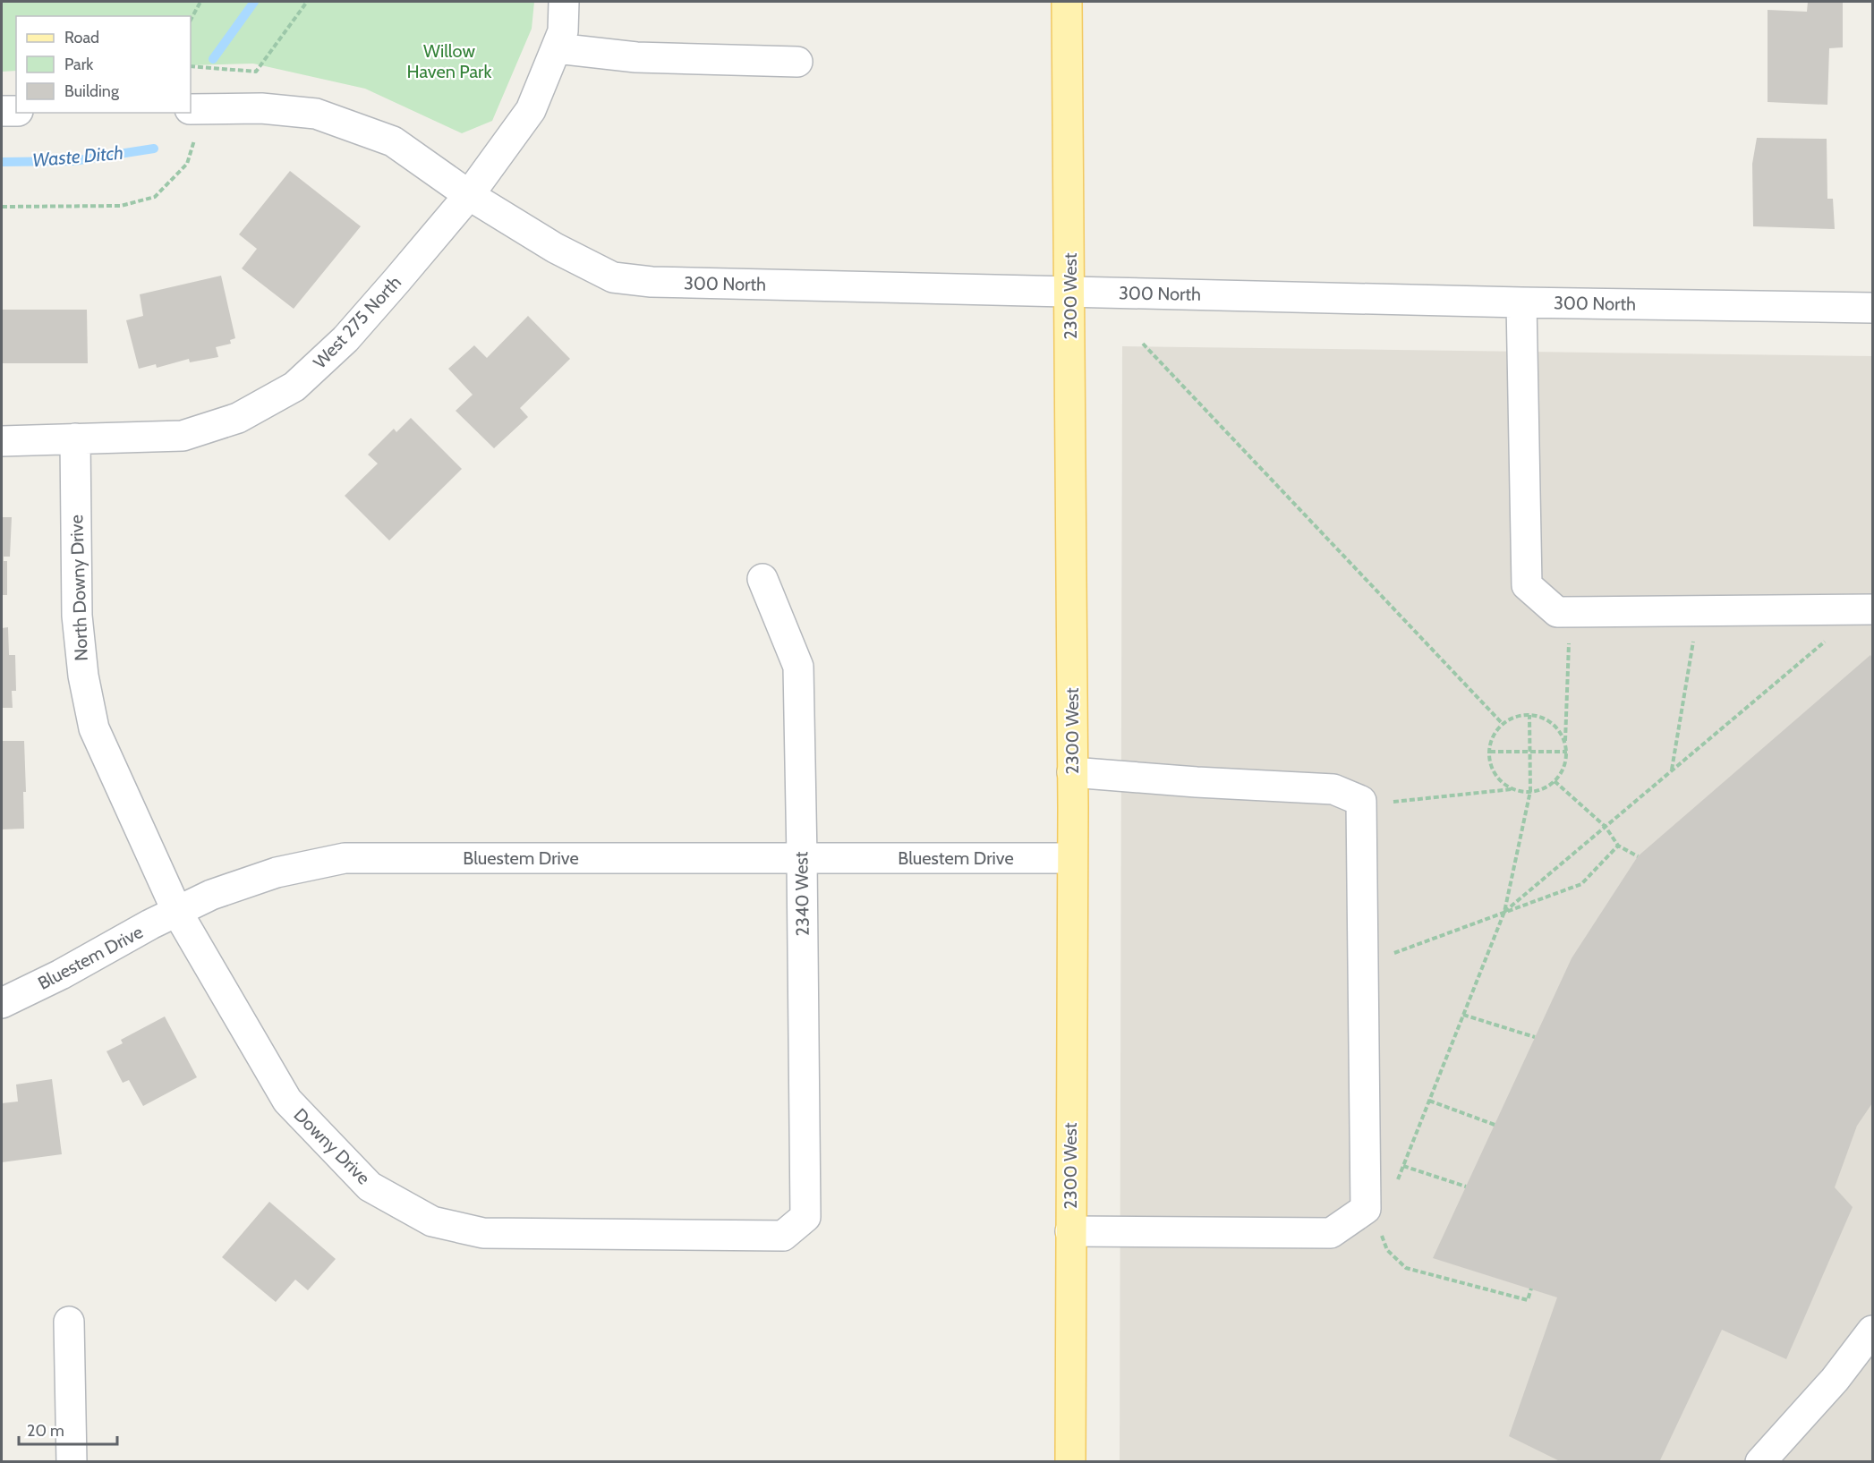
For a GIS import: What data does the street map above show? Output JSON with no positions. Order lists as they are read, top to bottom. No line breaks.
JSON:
{"streets":{"main road":["2300 West"],"street":["300 North","West 275 North","North Downy Drive","Bluestem Drive","2340 West","Downy Drive"]},"crossings":[["300 North","2300 West"],["300 North","West 275 North"],["2300 West","Bluestem Drive"],["West 275 North","North Downy Drive"],["North Downy Drive","Bluestem Drive"],["North Downy Drive","Downy Drive"],["Bluestem Drive","2340 West"],["Bluestem Drive","Downy Drive"],["2340 West","Downy Drive"]],"water":["Waste Ditch"],"parks":["Willow Haven Park"],"legend":["Road","Park","Building"],"scale_bar":"20 m"}
